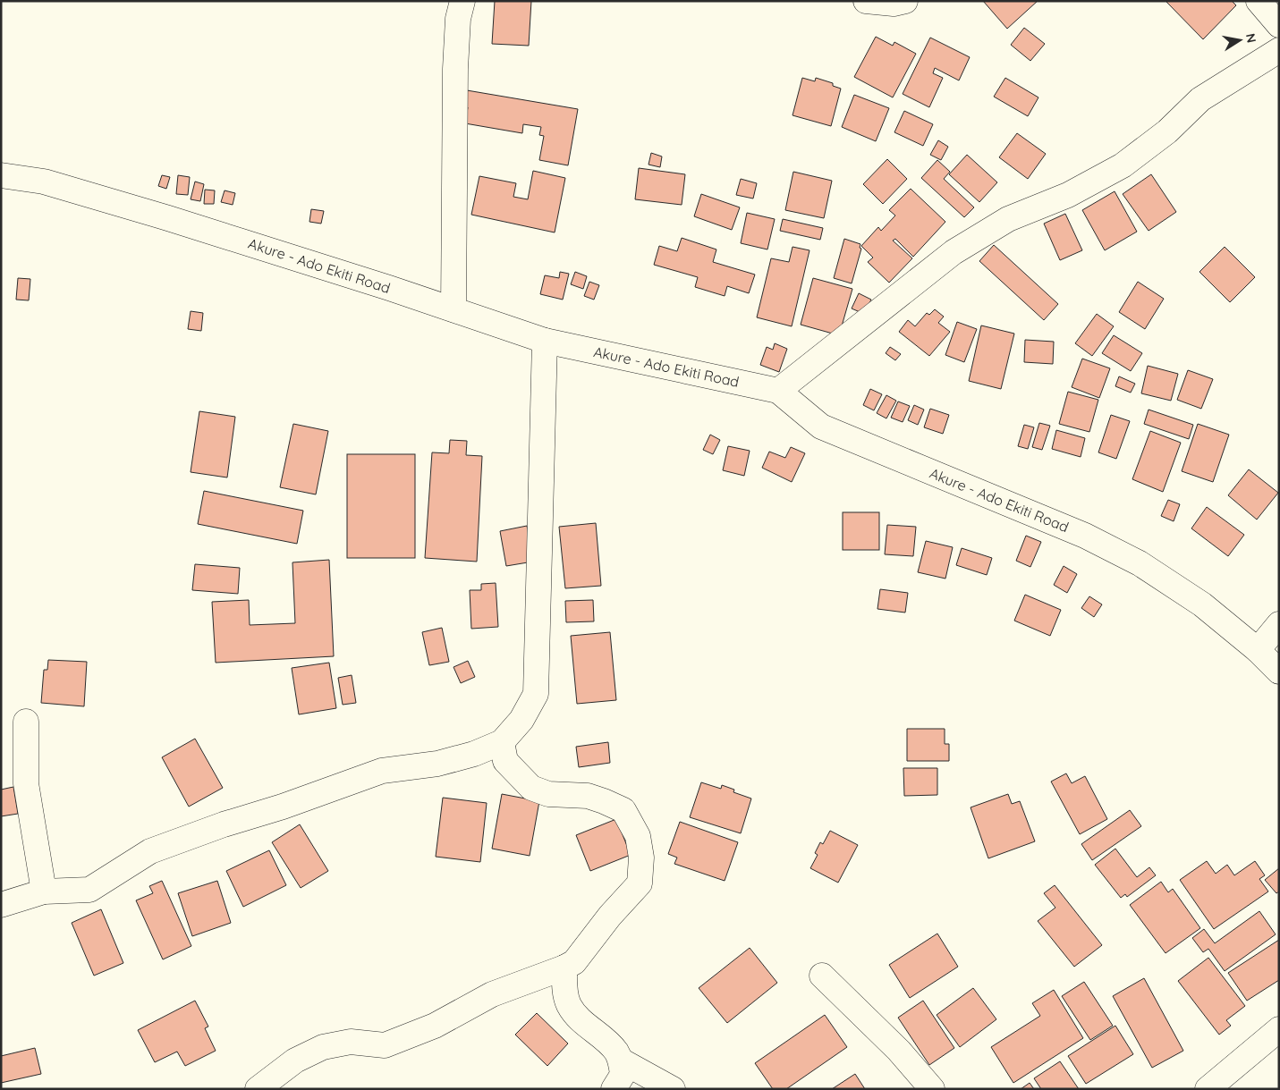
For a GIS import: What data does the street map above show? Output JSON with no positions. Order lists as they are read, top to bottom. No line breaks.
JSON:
{"streets":{"street":["Akure - Ado Ekiti Road"]},"north":"right"}
